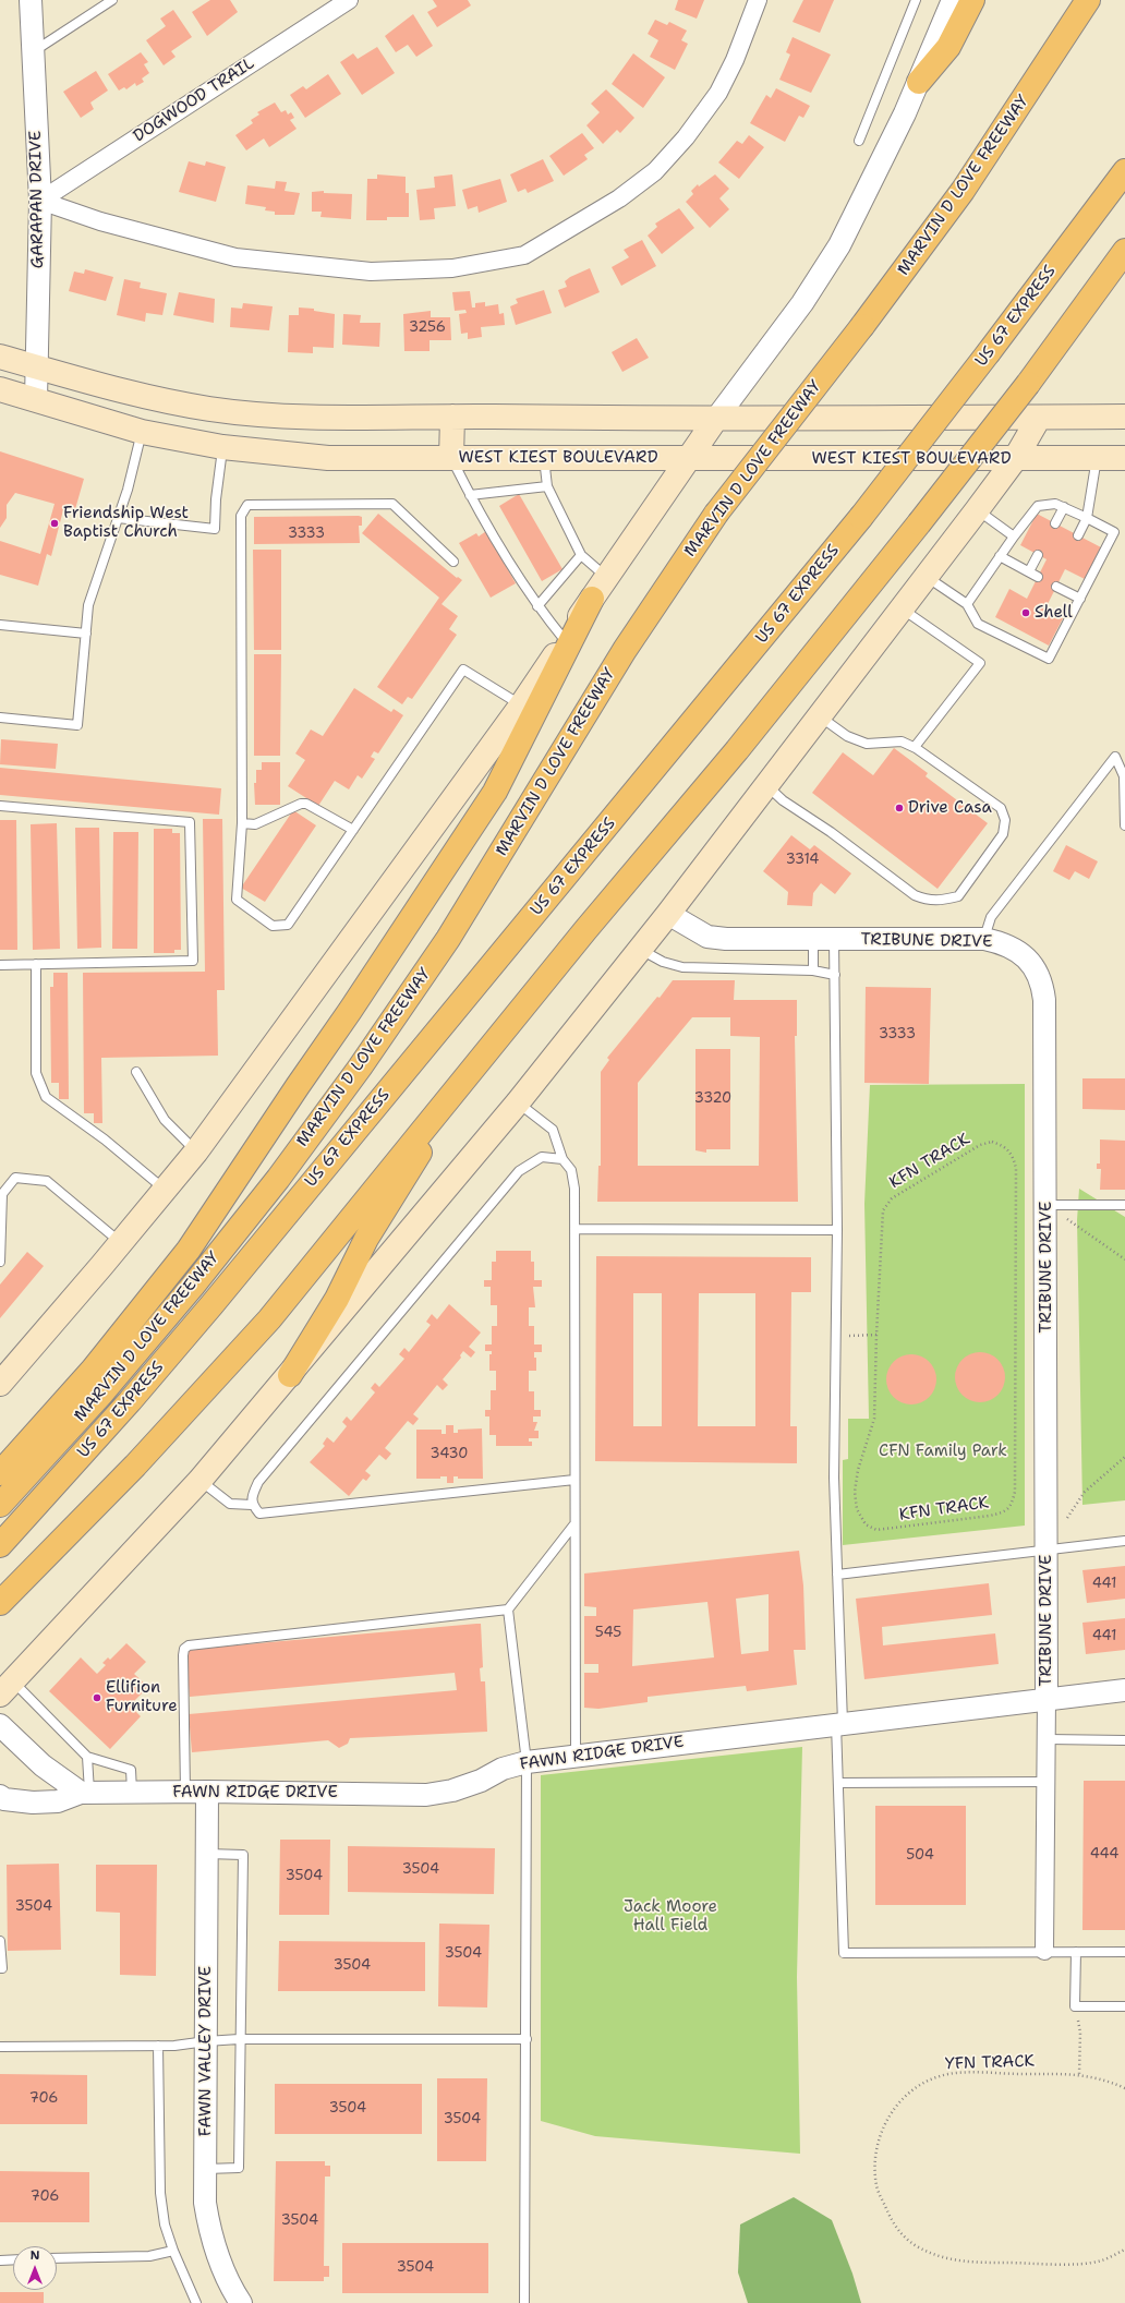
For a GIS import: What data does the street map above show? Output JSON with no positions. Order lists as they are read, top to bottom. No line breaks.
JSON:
{"streets":{"highway":["MARVIN D LOVE FREEWAY","US 67 EXPRESS"],"main road":["WEST KIEST BOULEVARD"],"street":["DOGWOOD TRAIL","GARAPAN DRIVE","TRIBUNE DRIVE","FAWN RIDGE DRIVE","FAWN VALLEY DRIVE"],"path":["KFN TRACK","YFN TRACK"]},"crossings":[["DOGWOOD TRAIL","GARAPAN DRIVE"],["GARAPAN DRIVE","WEST KIEST BOULEVARD"],["TRIBUNE DRIVE","FAWN RIDGE DRIVE"],["FAWN RIDGE DRIVE","FAWN VALLEY DRIVE"]],"parks":["CFN Family Park","Jack Moore Hall Field"],"places":["Friendship West Baptist Church","Shell","Drive Casa","Ellifion Furniture"],"house_numbers":["3256","3333","3314","3333","3320","3430","441","545","441","444","504","3504","3504","3504","3504","3504","706","3504","3504","706","3504","3504"],"north":"top"}
